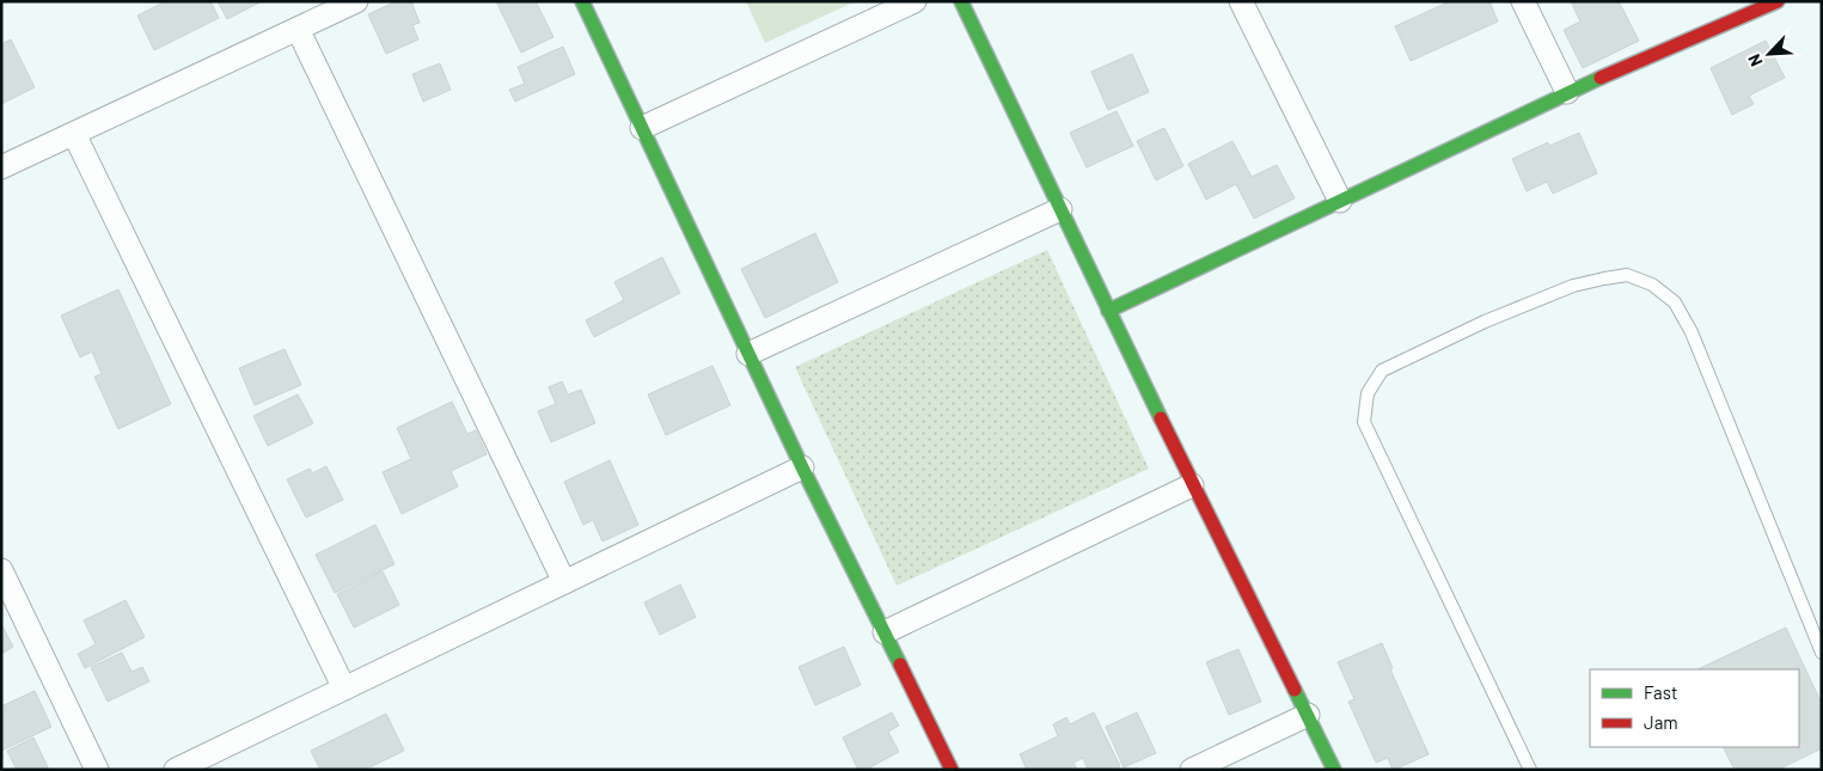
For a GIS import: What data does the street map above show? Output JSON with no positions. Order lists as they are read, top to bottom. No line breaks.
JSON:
{"legend":["Fast","Jam"],"north":"bottom left"}
